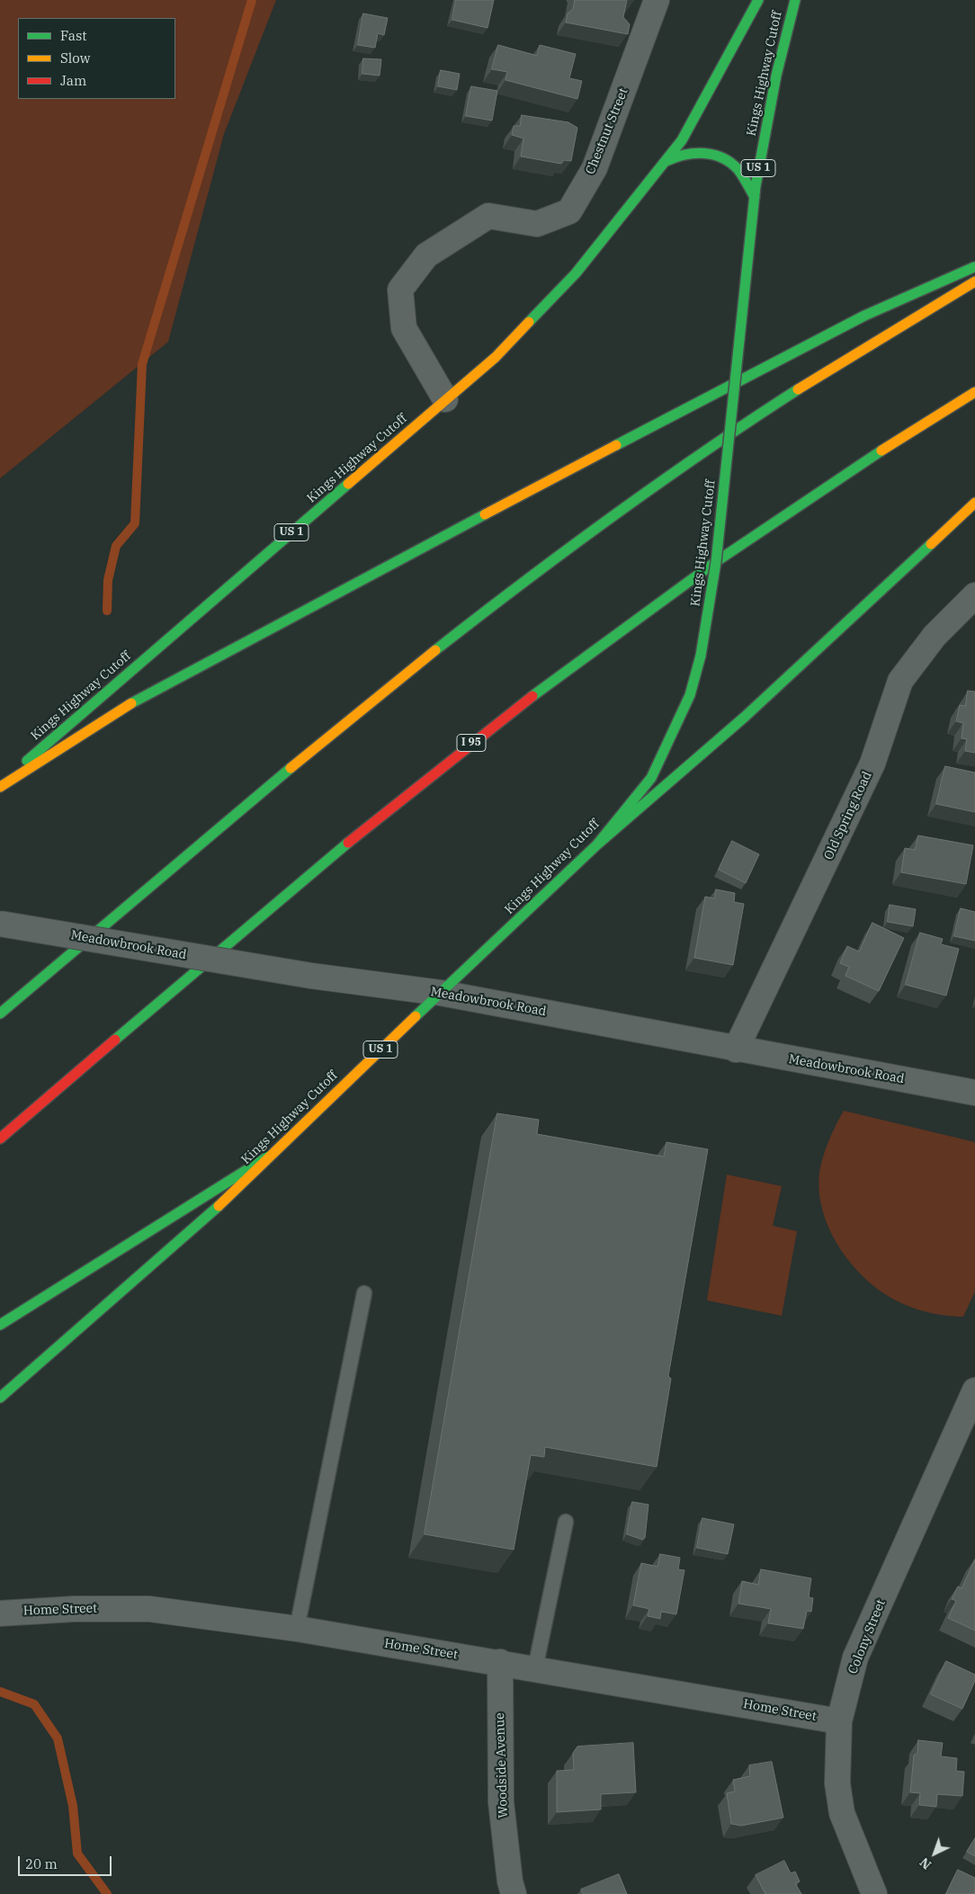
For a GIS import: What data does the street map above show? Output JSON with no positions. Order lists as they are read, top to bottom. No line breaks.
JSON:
{"streets":{"main road":["Kings Highway Cutoff","US 1","I 95"],"street":["Chestnut Street","Old Spring Road","Meadowbrook Road","Home Street","Colony Street","Woodside Avenue"]},"crossings":[["Kings Highway Cutoff","Chestnut Street"],["Kings Highway Cutoff","Meadowbrook Road"],["Old Spring Road","Meadowbrook Road"],["Home Street","Colony Street"],["Home Street","Woodside Avenue"]],"legend":["Fast","Slow","Jam"],"scale_bar":"20 m","north":"bottom left"}
